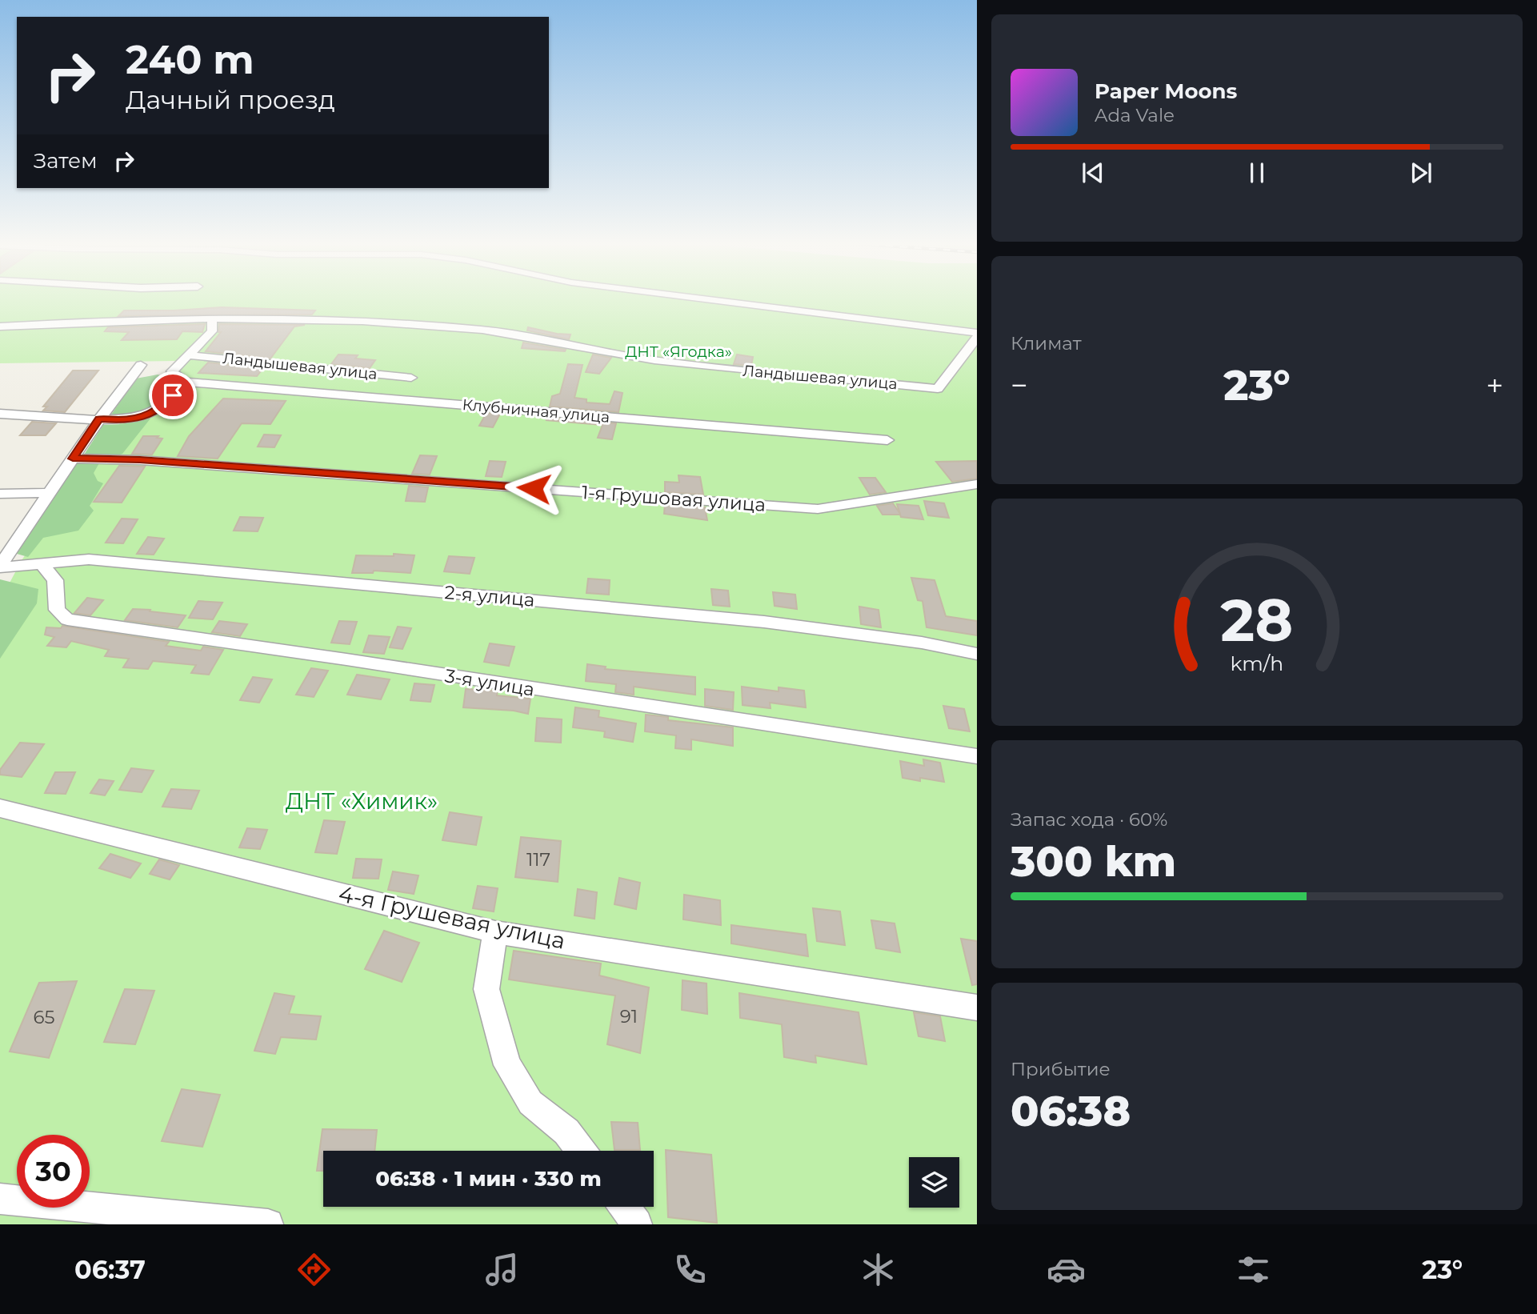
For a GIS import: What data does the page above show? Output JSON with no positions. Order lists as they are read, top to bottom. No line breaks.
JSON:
{"streets":{"street":["Ландышевая улица","Клубничная улица","1-я Грушовая улица","2-я улица","3-я улица","4-я Грушевая улица"]},"crossings":[["2-я улица","3-я улица"]],"parks":["ДНТ «Ягодка»","ДНТ «Химик»"],"house_numbers":["117","91","65"],"page":{"turn":["240 m","Дачный проезд"],"song":["Paper Moons","Ada Vale"],"then":"Затем","tile":["Климат",["Запас хода · 60%","300 km"],["Прибытие","06:38"]],"heat":["−","23°","+"],"limit":"30","trip":"06:38 · 1 мин · 330 m","tabs":["06:37","23°"],"gauge":["28","km/h"]}}
